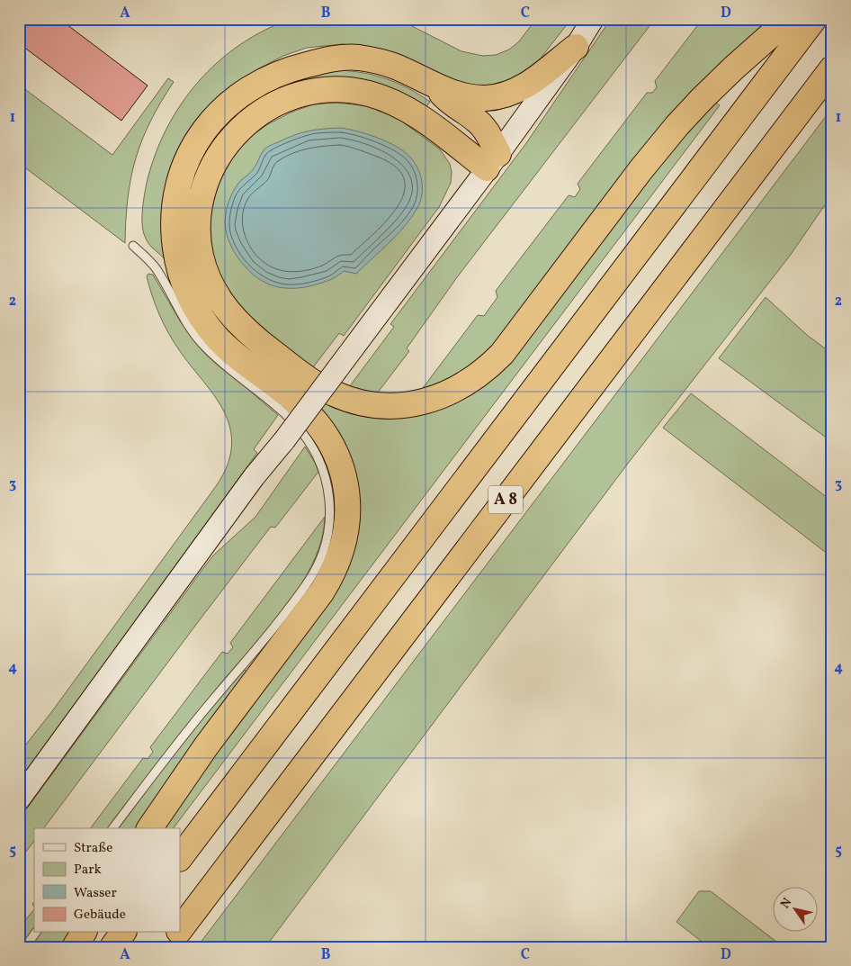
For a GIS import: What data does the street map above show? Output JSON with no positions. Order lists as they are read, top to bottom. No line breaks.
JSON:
{"streets":{"highway":["A 8"]},"legend":["Straße","Park","Wasser","Gebäude"],"north":"top left","grid":{"columns":["A","B","C","D"],"rows":["1","2","3","4","5"]}}
